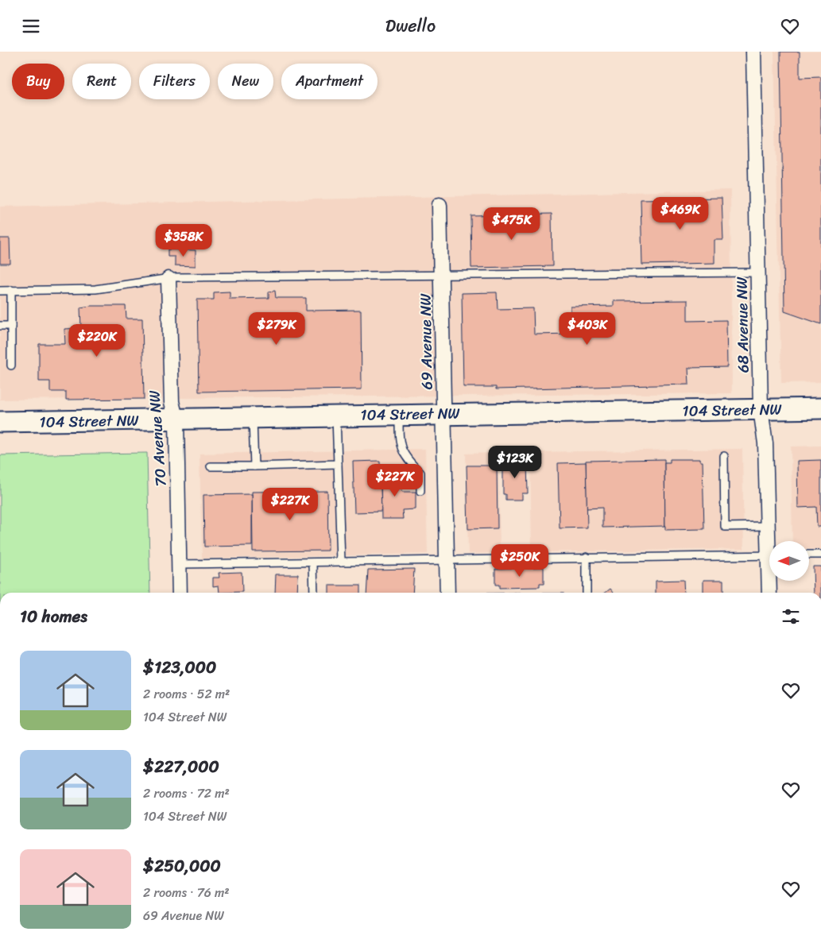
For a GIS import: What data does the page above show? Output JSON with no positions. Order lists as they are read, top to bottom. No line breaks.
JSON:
{"streets":{"main road":["104 Street NW"],"street":["68 Avenue NW","69 Avenue NW","70 Avenue NW"]},"crossings":[["68 Avenue NW","104 Street NW"],["69 Avenue NW","104 Street NW"],["104 Street NW","70 Avenue NW"]],"north":"left","page":{"header":"Dwello","chip":["Buy","Rent","Filters","New","Apartment"],"price":["$469K","$475K","$358K","$279K","$403K","$220K","$123K","$227K","$227K","$250K"],"heading":"10 homes","list":[{"name":"$123,000","note":"2 rooms · 52 m² · 104 Street NW"},{"name":"$227,000","note":"2 rooms · 72 m² · 104 Street NW"},{"name":"$250,000","note":"2 rooms · 76 m² · 69 Avenue NW"}]}}
